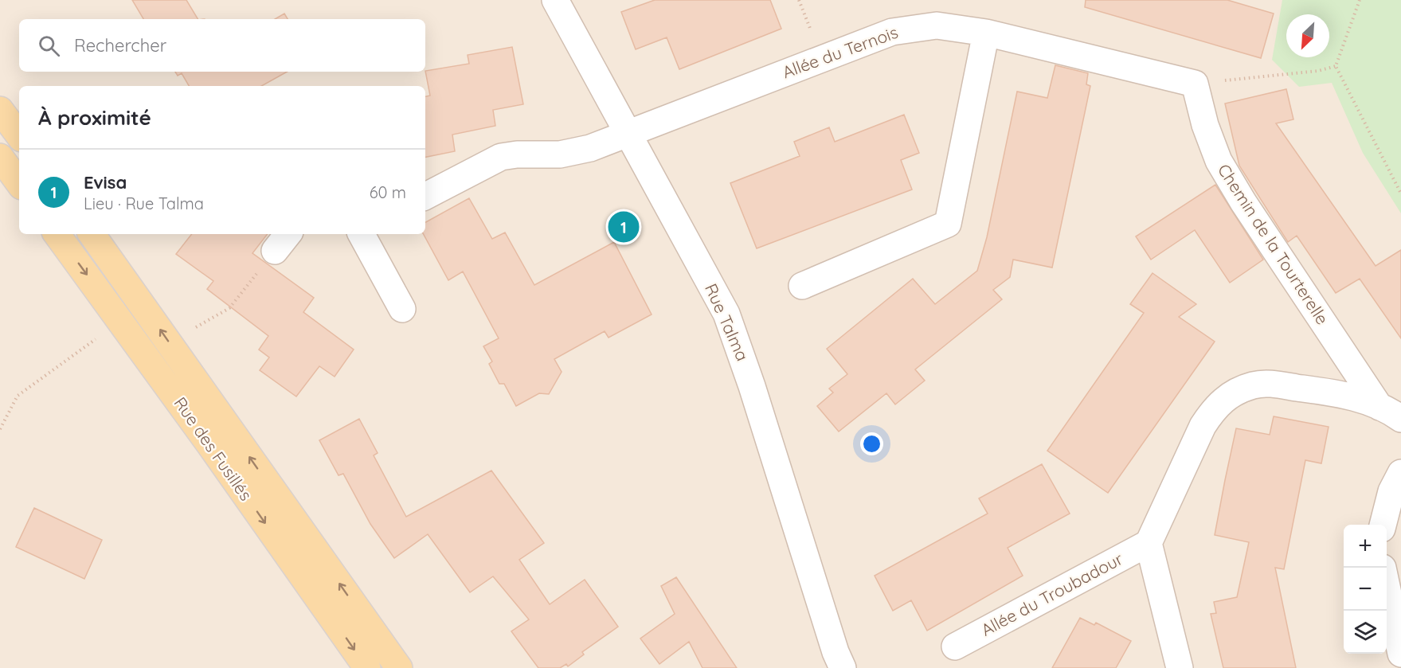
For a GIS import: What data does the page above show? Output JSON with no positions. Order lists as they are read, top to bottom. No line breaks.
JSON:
{"streets":{"main road":["Rue des Fusillés"],"street":["Allée du Ternois","Chemin de la Tourterelle","Rue Talma","Allée du Troubadour"]},"crossings":[["Allée du Ternois","Rue Talma"]],"north":"bottom left","page":{"search":"Rechercher","heading":"À proximité","list":[{"mark":"1","name":"Evisa","note":"Lieu · Rue Talma","value":"60 m"}],"pins":"1","map_buttons":["+","−"]}}
